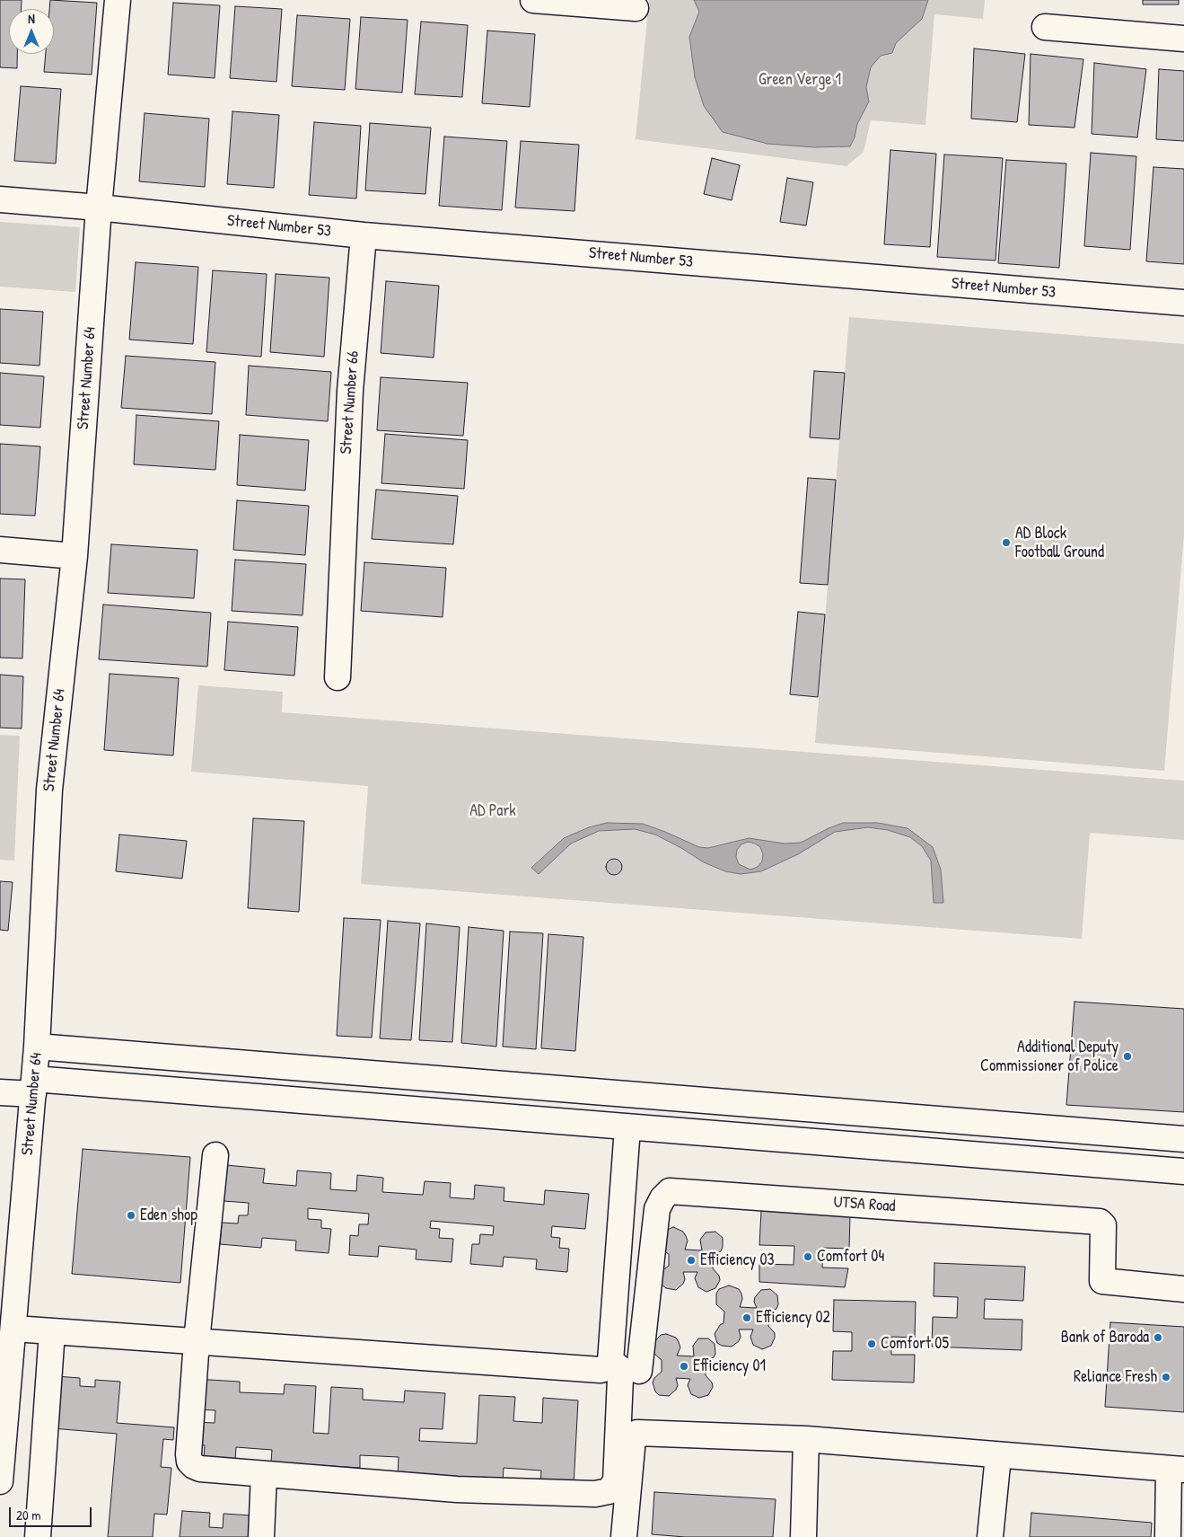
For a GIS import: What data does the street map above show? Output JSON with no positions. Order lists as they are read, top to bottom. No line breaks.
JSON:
{"streets":{"street":["Street Number 53","Street Number 64","Street Number 66","UTSA Road"]},"crossings":[["Street Number 53","Street Number 64"],["Street Number 53","Street Number 66"]],"parks":["Green Verge 1","AD Park"],"places":["AD Block Football Ground","Additional Deputy Commissioner of Police","Eden shop","Comfort 04","Efficiency 03","Efficiency 02","Bank of Baroda","Comfort 05","Efficiency 01","Reliance Fresh"],"scale_bar":"20 m","north":"top"}
